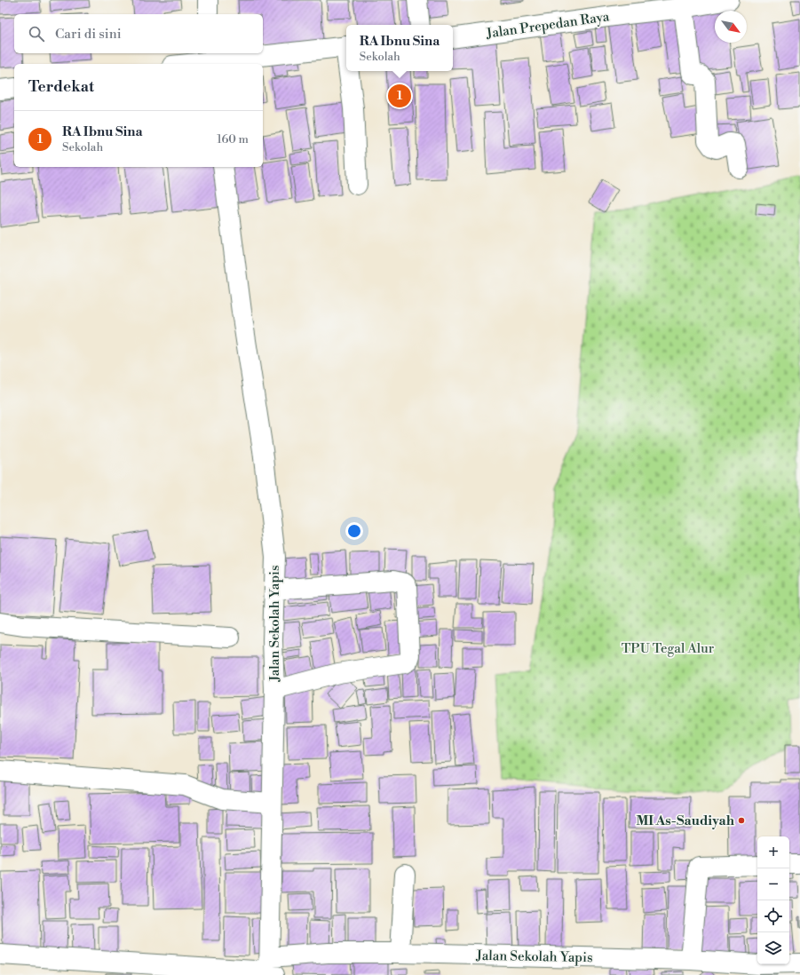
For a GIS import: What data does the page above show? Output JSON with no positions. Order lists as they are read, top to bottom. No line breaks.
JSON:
{"streets":{"street":["Jalan Prepedan Raya","Jalan Sekolah Yapis"]},"parks":["TPU Tegal Alur"],"places":["MI As-Saudiyah"],"north":"bottom right","page":{"search":"Cari di sini","popup":["RA Ibnu Sina","Sekolah"],"heading":"Terdekat","pins":"1","list":[{"mark":"1","name":"RA Ibnu Sina","note":"Sekolah","value":"160 m"}],"map_buttons":["+","−"]}}
